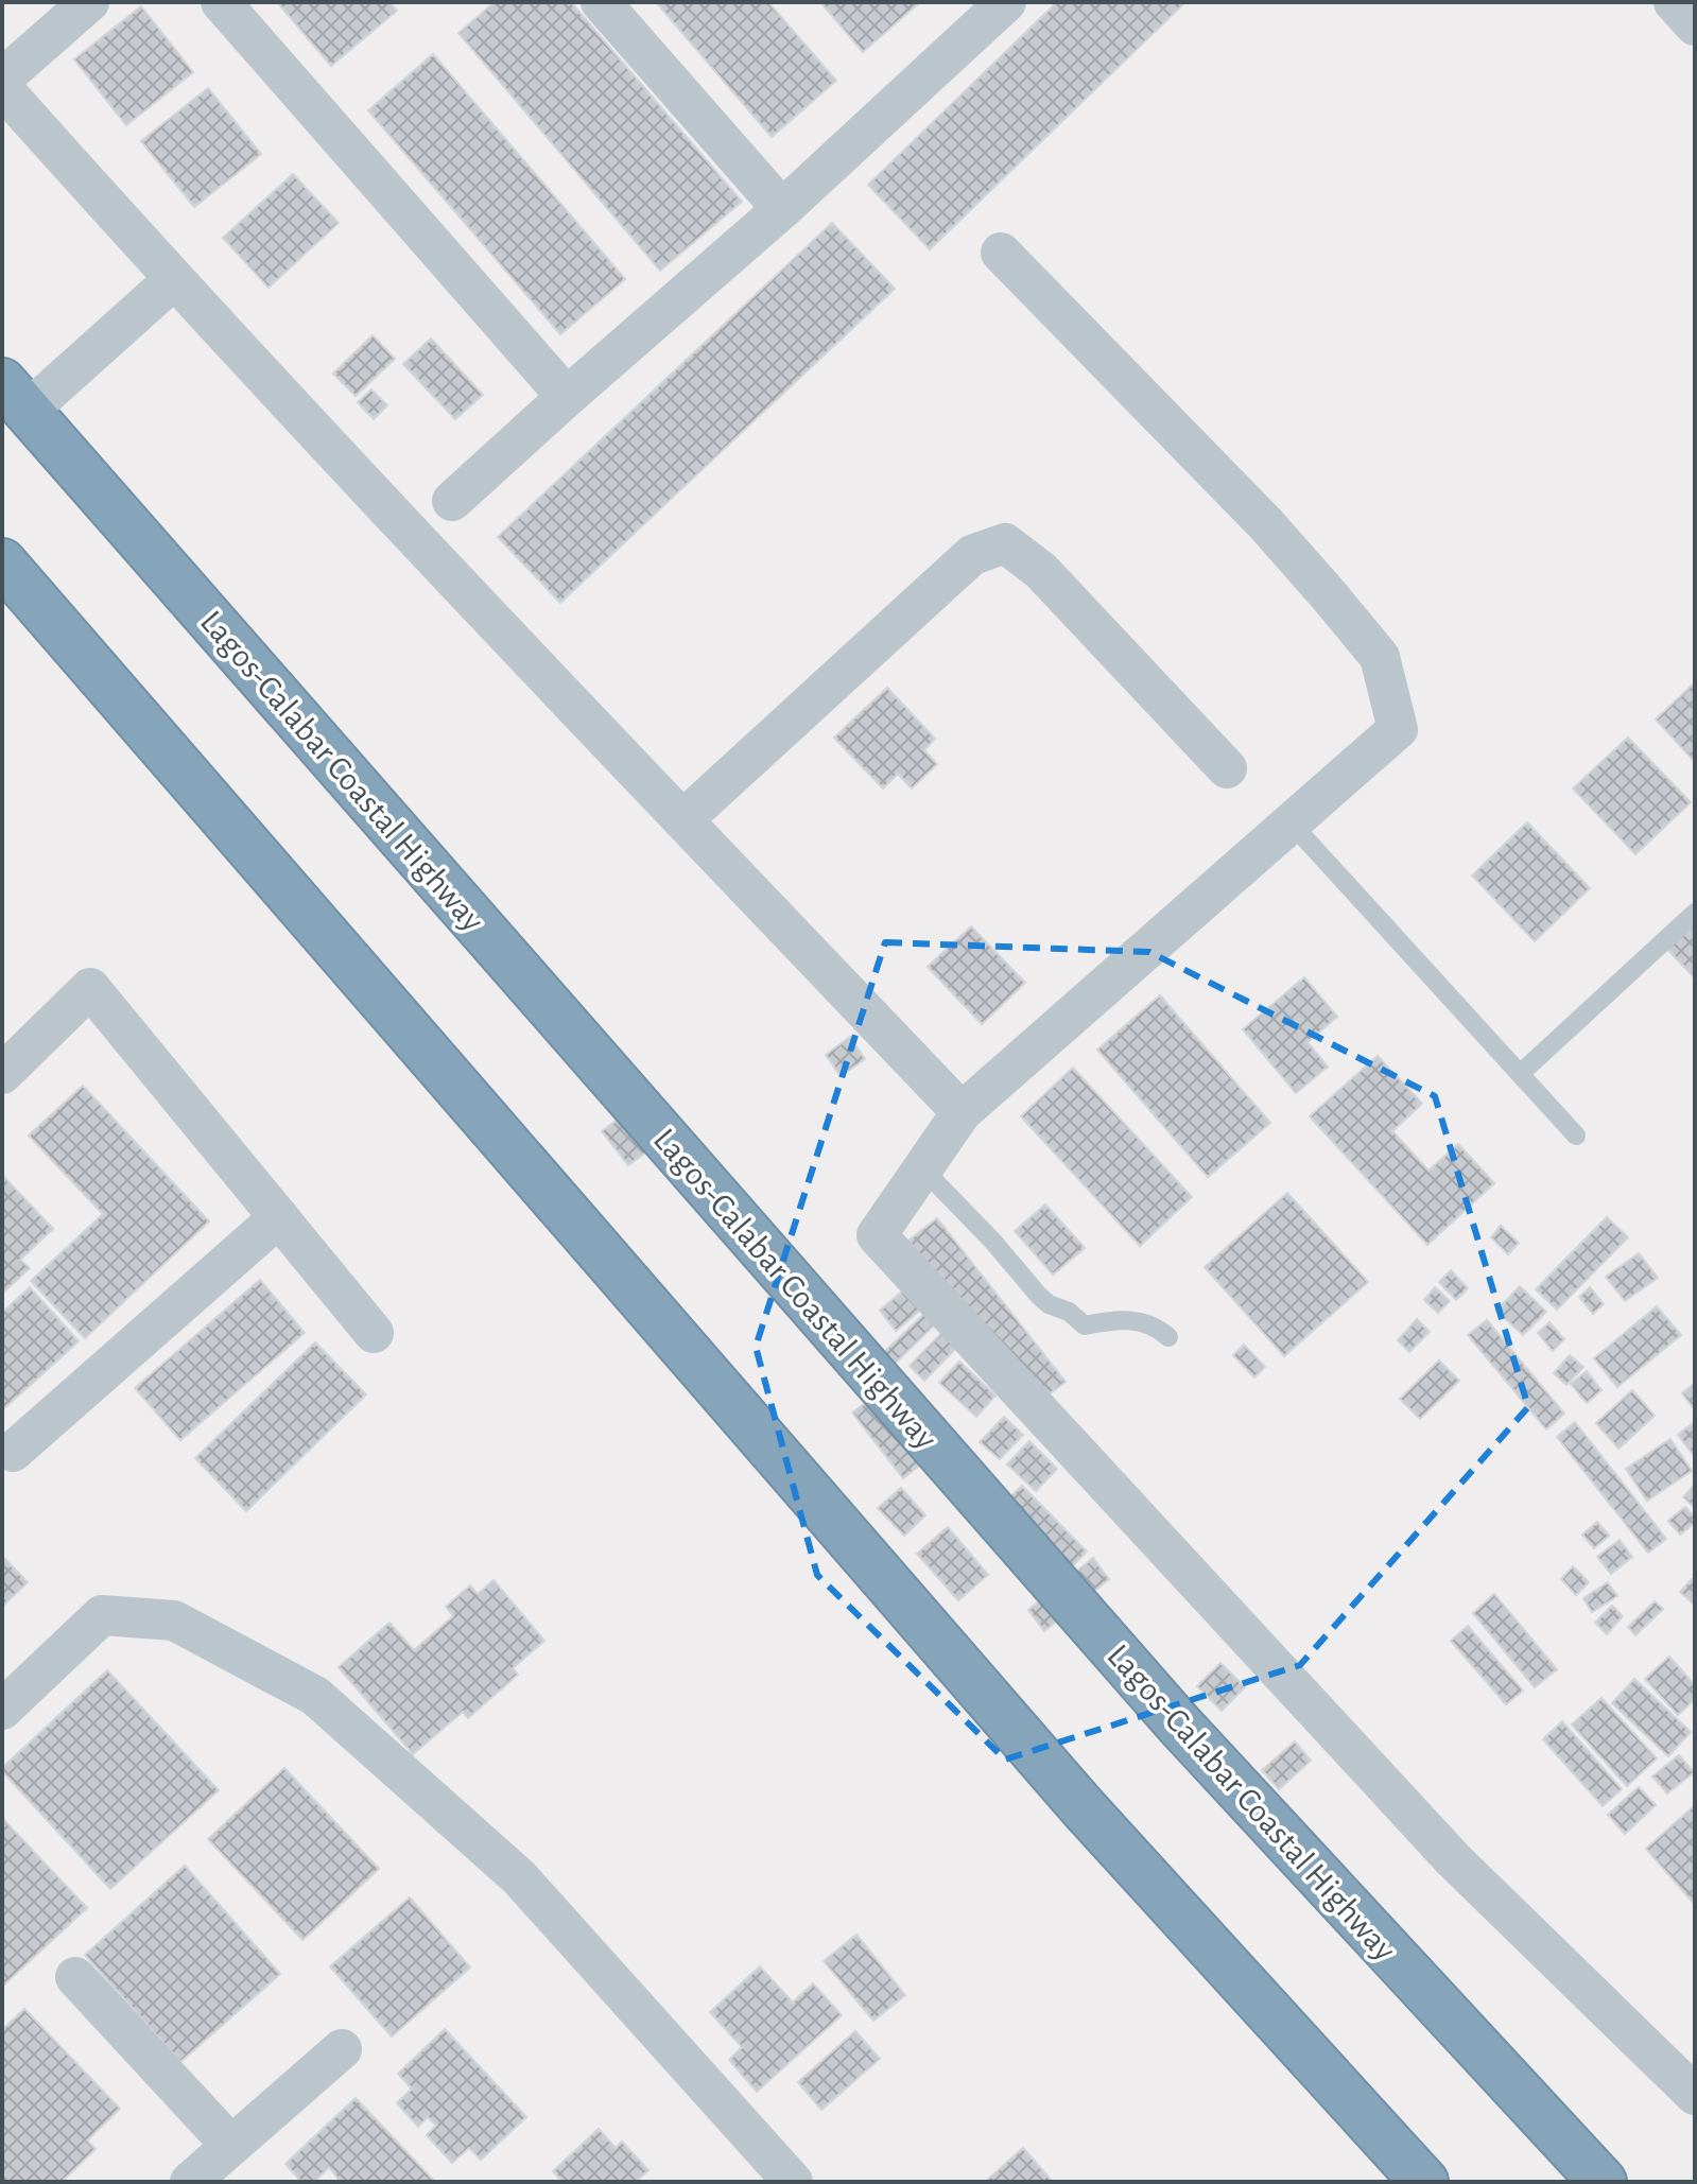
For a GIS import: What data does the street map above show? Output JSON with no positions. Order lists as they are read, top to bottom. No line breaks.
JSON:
{"streets":{"highway":["Lagos-Calabar Coastal Highway"]}}
